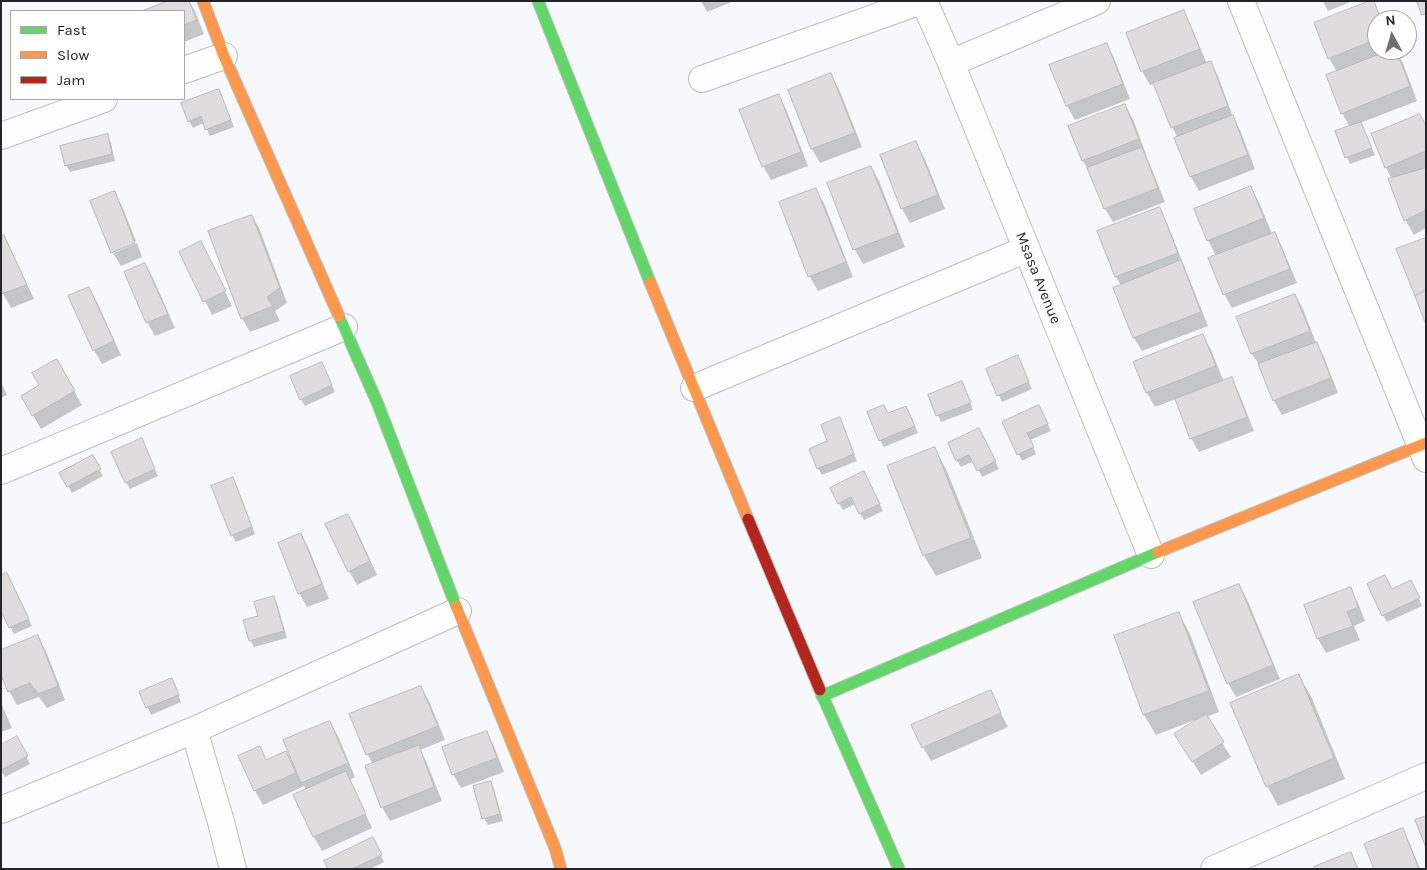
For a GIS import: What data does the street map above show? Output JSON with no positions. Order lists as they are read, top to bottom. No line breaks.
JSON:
{"streets":{"street":["Msasa Avenue"]},"legend":["Fast","Slow","Jam"],"north":"top"}
